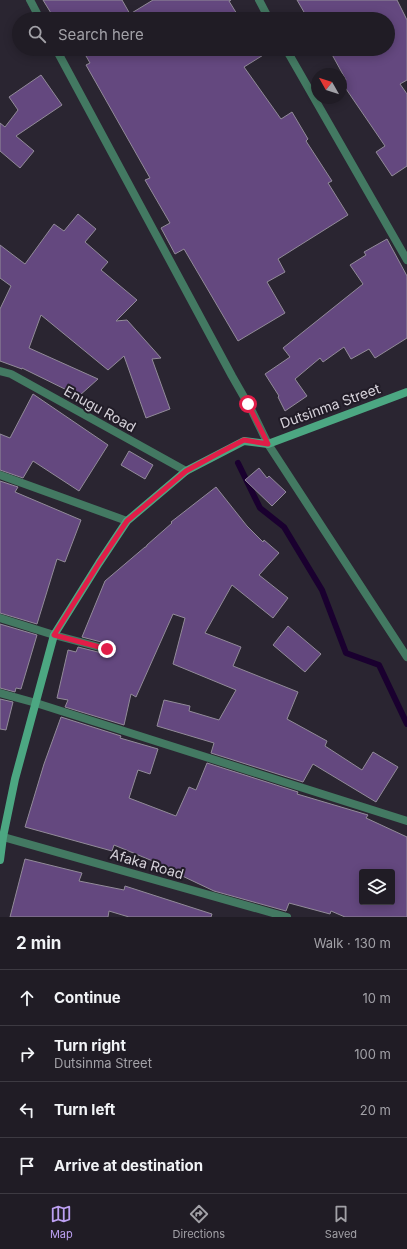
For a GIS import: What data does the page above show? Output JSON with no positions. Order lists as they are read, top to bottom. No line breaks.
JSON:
{"streets":{"street":["Dutsinma Street","Enugu Road","Afaka Road"]},"crossings":[["Dutsinma Street","Enugu Road"],["Dutsinma Street","Afaka Road"]],"north":"top left","page":{"search":"Search here","heading":["2 min","Walk · 130 m"],"list":[["Continue","10 m"],["Turn right","Dutsinma Street","100 m"],["Turn left","20 m"],"Arrive at destination"],"nav":["Map","Directions","Saved"]}}
